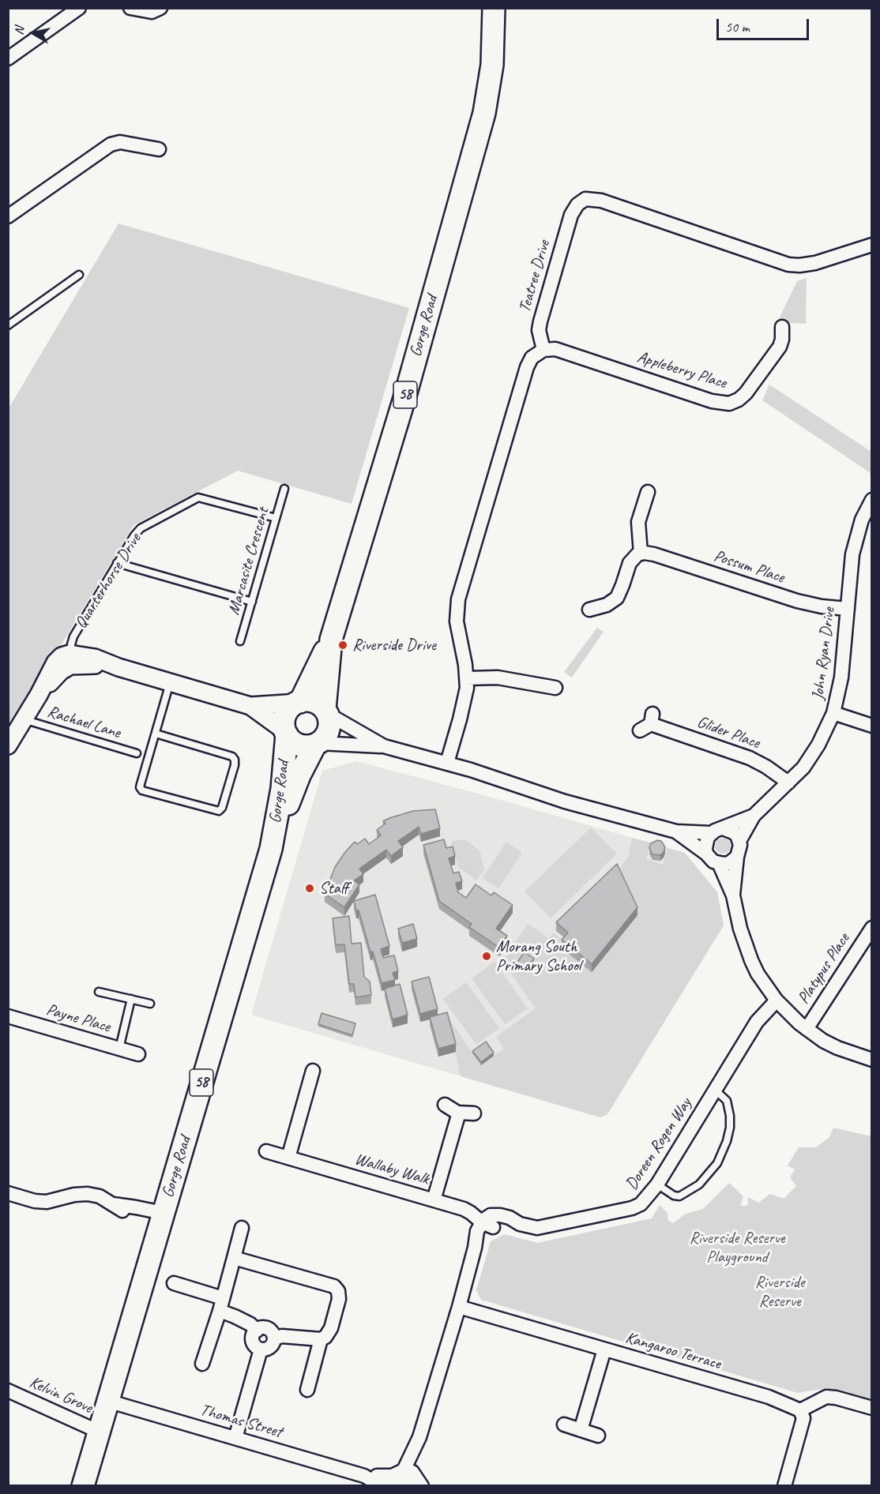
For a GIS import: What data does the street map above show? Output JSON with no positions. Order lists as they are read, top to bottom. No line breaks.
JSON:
{"streets":{"main road":["Gorge Road","58"],"street":["Teatree Drive","Appleberry Place","Possum Place","John Ryan Drive","Glider Place","Platypus Place","Payne Place","Doreen Rogen Way","Wallaby Walk","Kangaroo Terrace","Kelvin Grove","Thomas Street"],"lane":["Marcasite Crescent","Quarterhorse Drive","Rachael Lane"]},"crossings":[["Teatree Drive","Appleberry Place"],["Gorge Road","58"],["Gorge Road","Kelvin Grove"],["Gorge Road","Thomas Street"],["Marcasite Crescent","Quarterhorse Drive"],["Possum Place","John Ryan Drive"],["John Ryan Drive","Glider Place"],["Doreen Rogen Way","Wallaby Walk"]],"parks":["Riverside Reserve Playground","Riverside Reserve"],"places":["Riverside Drive","Staff","Morang South Primary School"],"scale_bar":"50 m","north":"left"}
